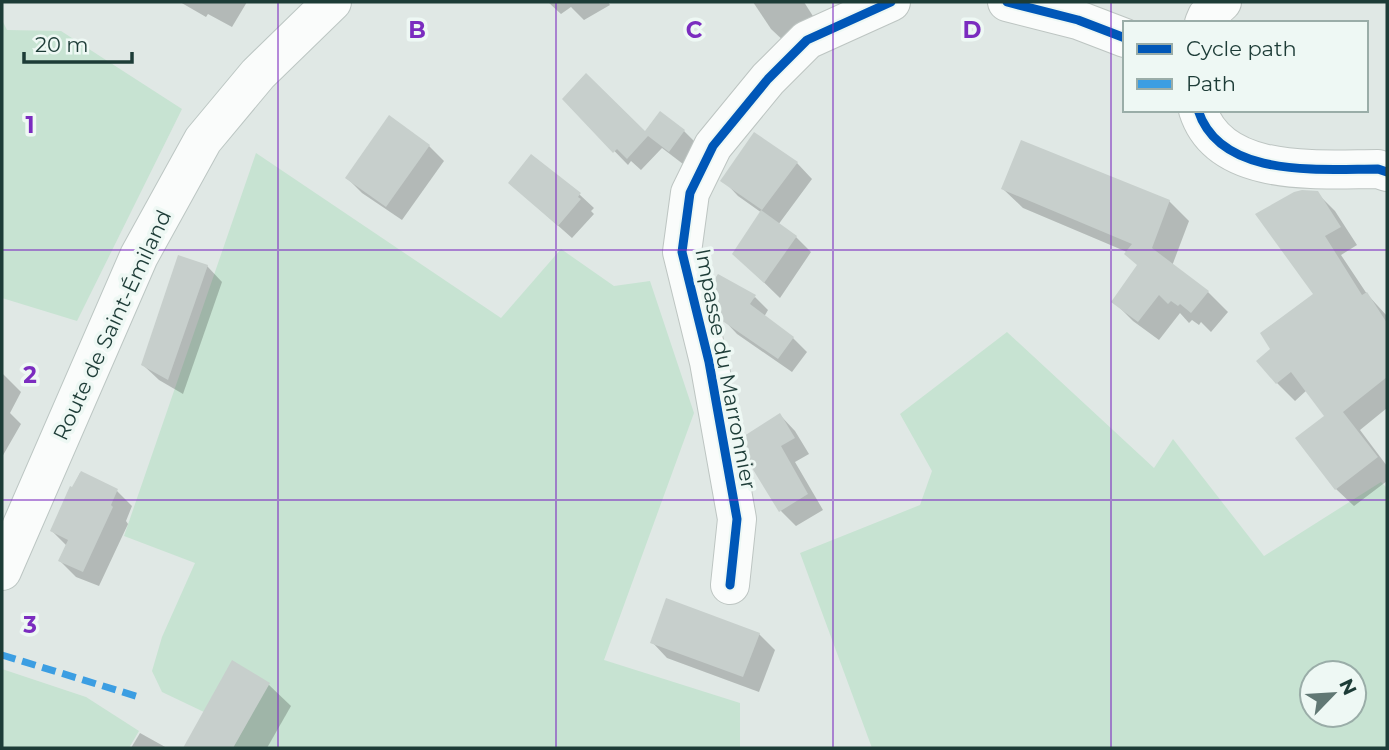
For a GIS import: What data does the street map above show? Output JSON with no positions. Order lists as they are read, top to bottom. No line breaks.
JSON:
{"streets":{"street":["Route de Saint-Émiland","Impasse du Marronnier"]},"legend":["Cycle path","Path"],"scale_bar":"20 m","north":"top right","grid":{"columns":["B","C","D"],"rows":["1","2","3"]}}
